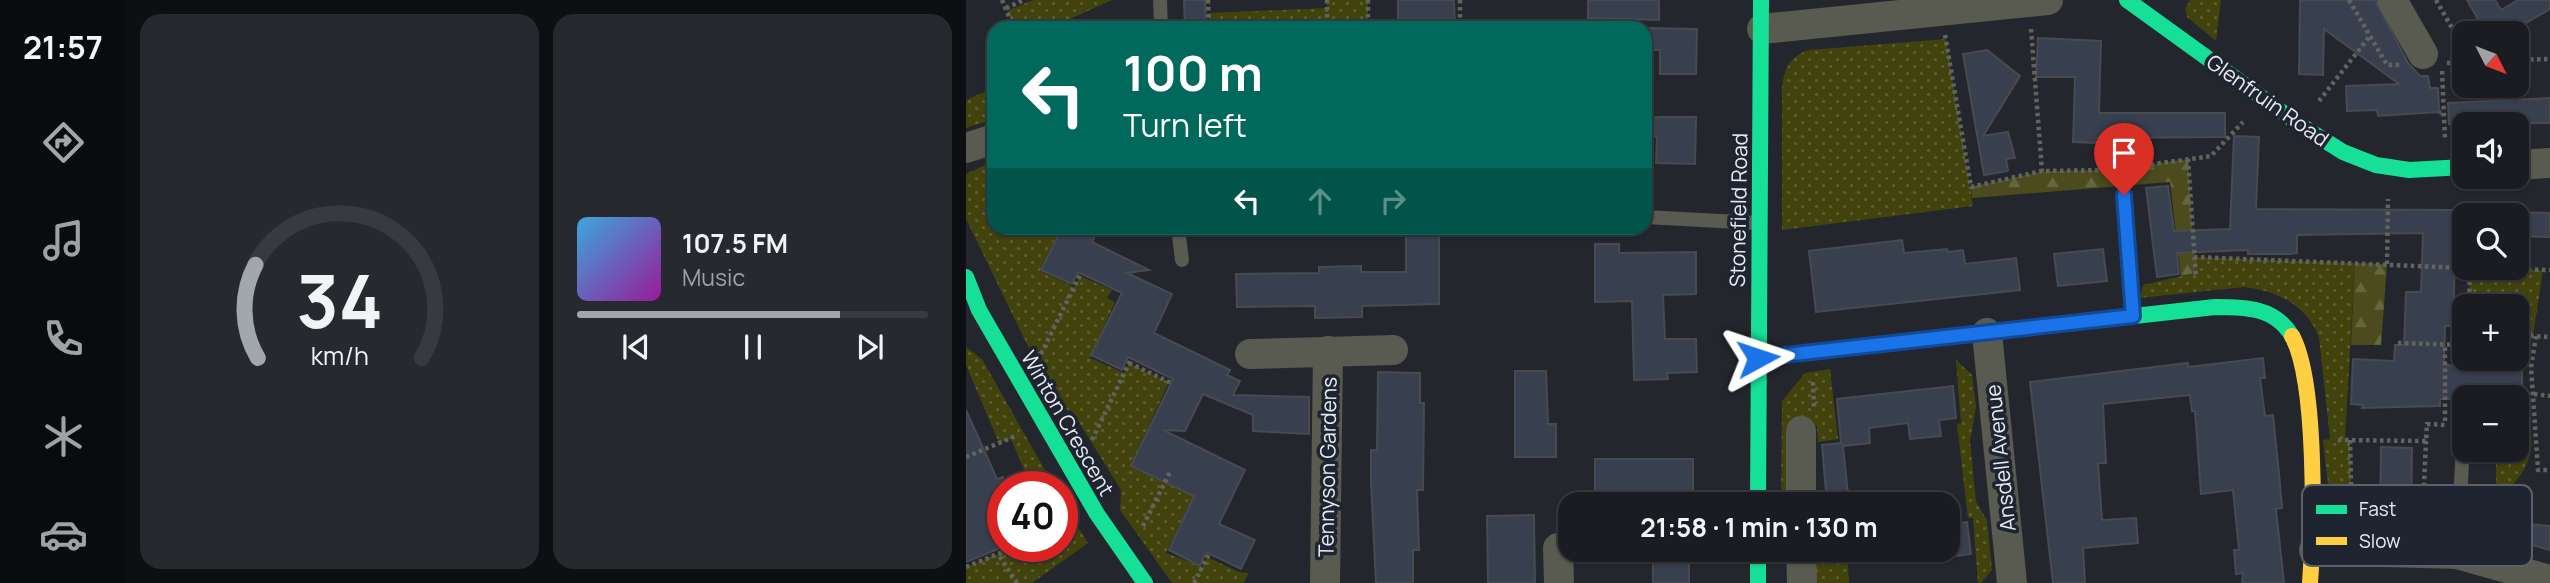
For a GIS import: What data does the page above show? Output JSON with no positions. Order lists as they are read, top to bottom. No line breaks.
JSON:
{"streets":{"street":["Glenfruin Road","Stonefield Road","Winton Crescent","Ansdell Avenue","Tennyson Gardens"]},"legend":["Fast","Slow"],"north":"bottom right","page":{"tabs":"21:57","map_buttons":["+","−"],"turn":["100 m","Turn left"],"song":["107.5 FM","Music"],"limit":"40","trip":"21:58 · 1 min · 130 m","gauge":["34","km/h"]}}
